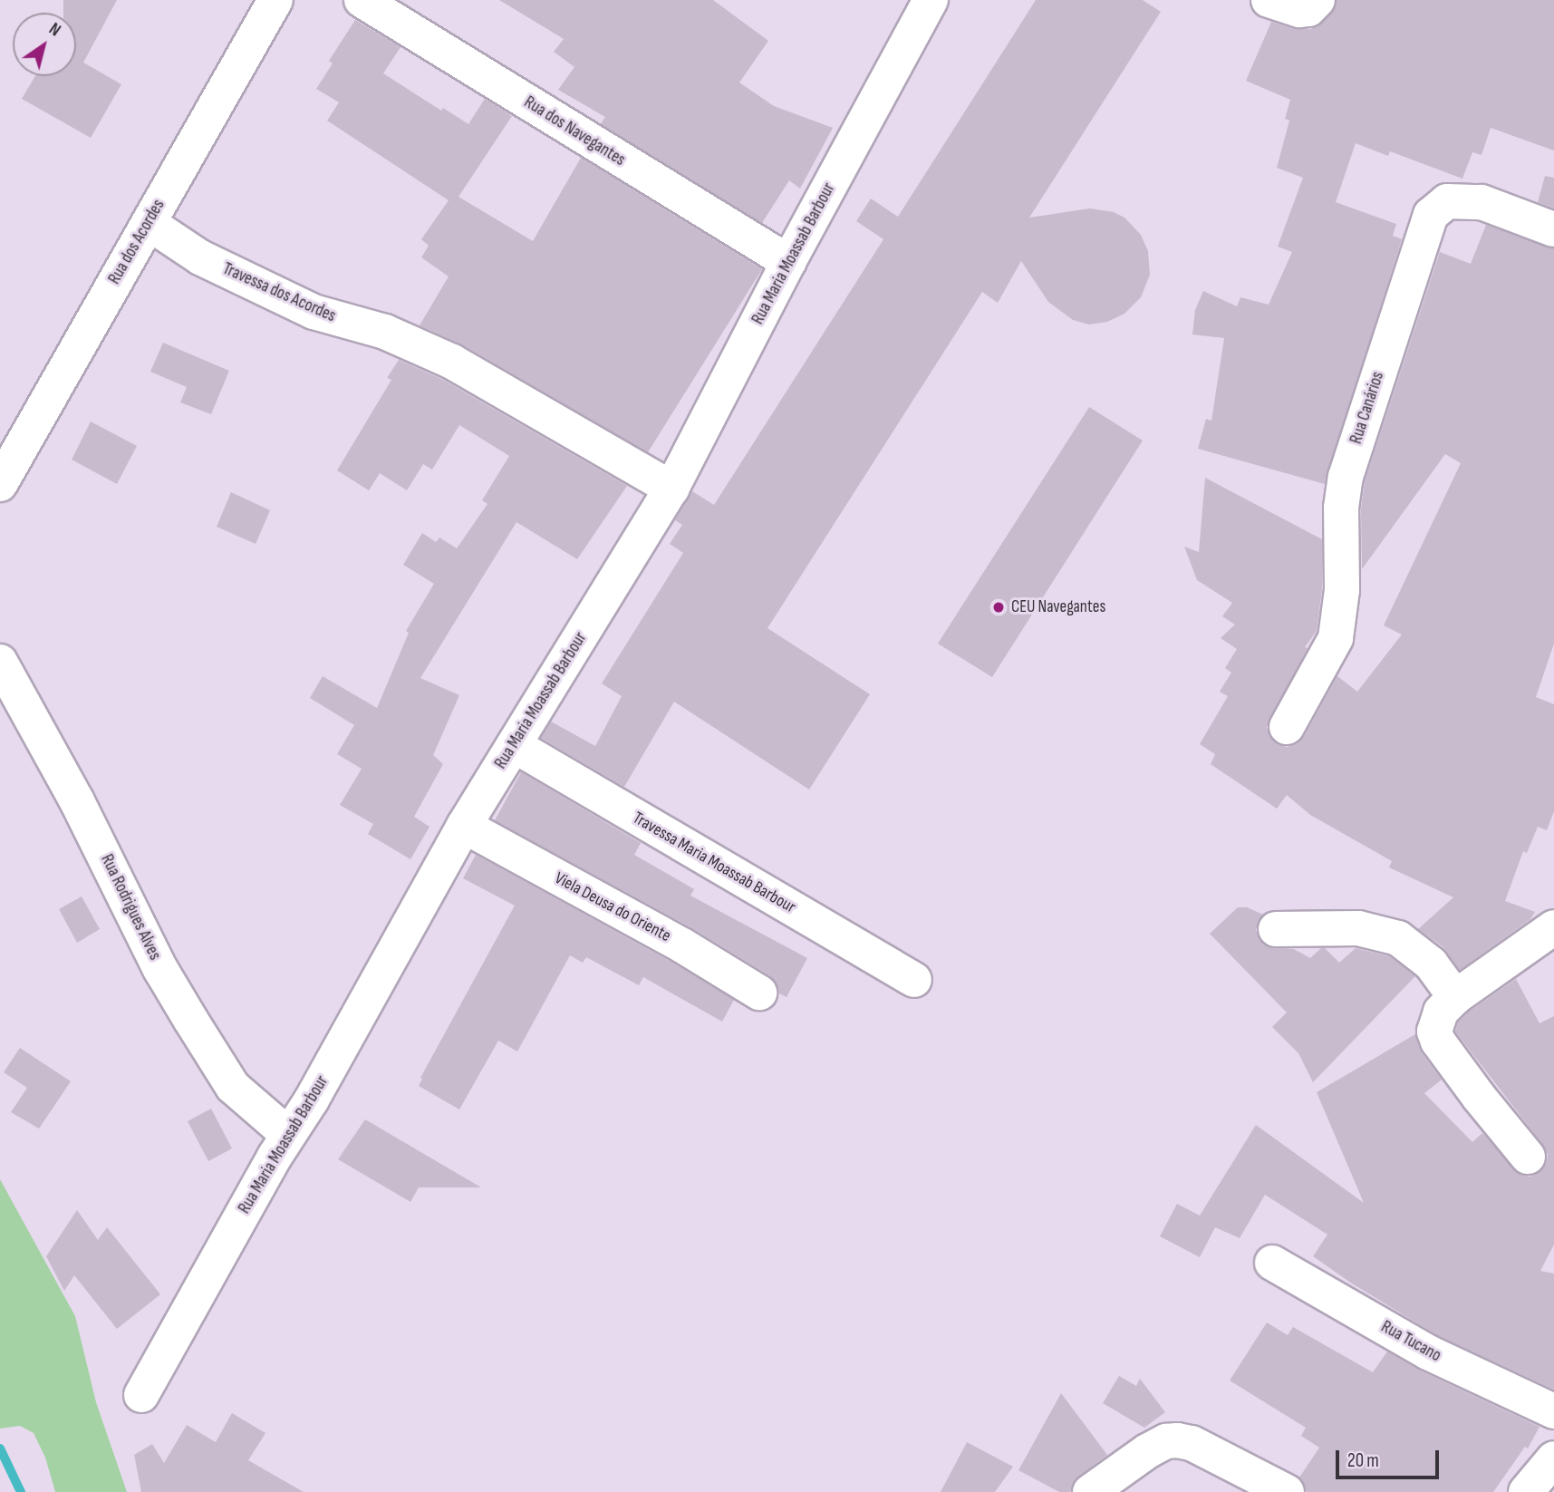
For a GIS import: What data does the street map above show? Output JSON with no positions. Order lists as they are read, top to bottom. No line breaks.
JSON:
{"streets":{"street":["Rua dos Navegantes","Rua dos Acordes","Rua Maria Moassab Barbour","Travessa dos Acordes","Rua Canários","Travessa Maria Moassab Barbour","Rua Rodrigues Alves","Viela Deusa do Oriente","Rua Tucano"]},"crossings":[["Rua dos Navegantes","Rua Maria Moassab Barbour"],["Rua dos Acordes","Travessa dos Acordes"],["Rua Maria Moassab Barbour","Travessa dos Acordes"],["Rua Maria Moassab Barbour","Travessa Maria Moassab Barbour"],["Rua Maria Moassab Barbour","Rua Rodrigues Alves"],["Rua Maria Moassab Barbour","Viela Deusa do Oriente"]],"places":["CEU Navegantes"],"scale_bar":"20 m","north":"top right"}
